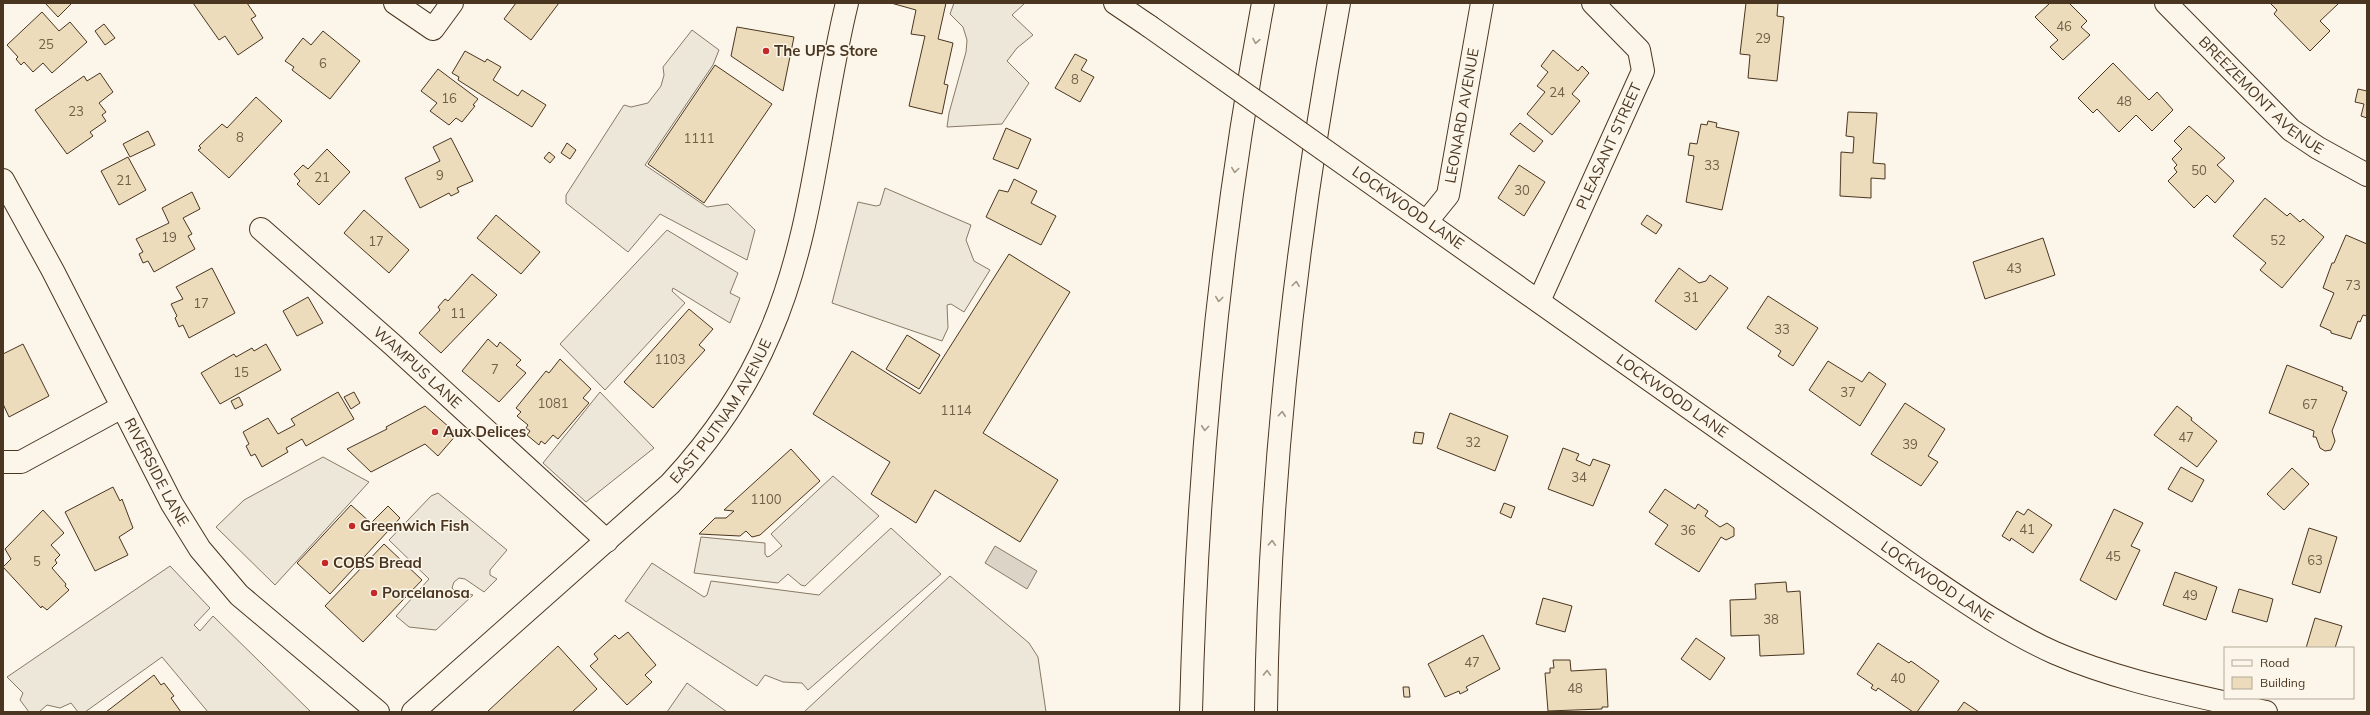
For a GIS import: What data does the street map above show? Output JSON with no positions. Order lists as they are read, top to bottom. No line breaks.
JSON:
{"streets":{"main road":["BREEZEMONT AVENUE","LEONARD AVENUE","PLEASANT STREET","LOCKWOOD LANE","WAMPUS LANE","EAST PUTNAM AVENUE","RIVERSIDE LANE"]},"crossings":[["LEONARD AVENUE","LOCKWOOD LANE"],["PLEASANT STREET","LOCKWOOD LANE"],["WAMPUS LANE","EAST PUTNAM AVENUE"]],"places":["The UPS Store","Aux Delices","Greenwich Fish","COBS Bread","Porcelanosa"],"house_numbers":["46","29","25","6","8","24","16","48","23","8","1111","33","50","9","21","21","30","19","52","17","43","73","31","17","11","33","1103","7","15","37","1081","67","1114","47","32","39","34","1100","41","36","45","63","5","49","38","47","40","48"],"legend":["Road","Building"]}
